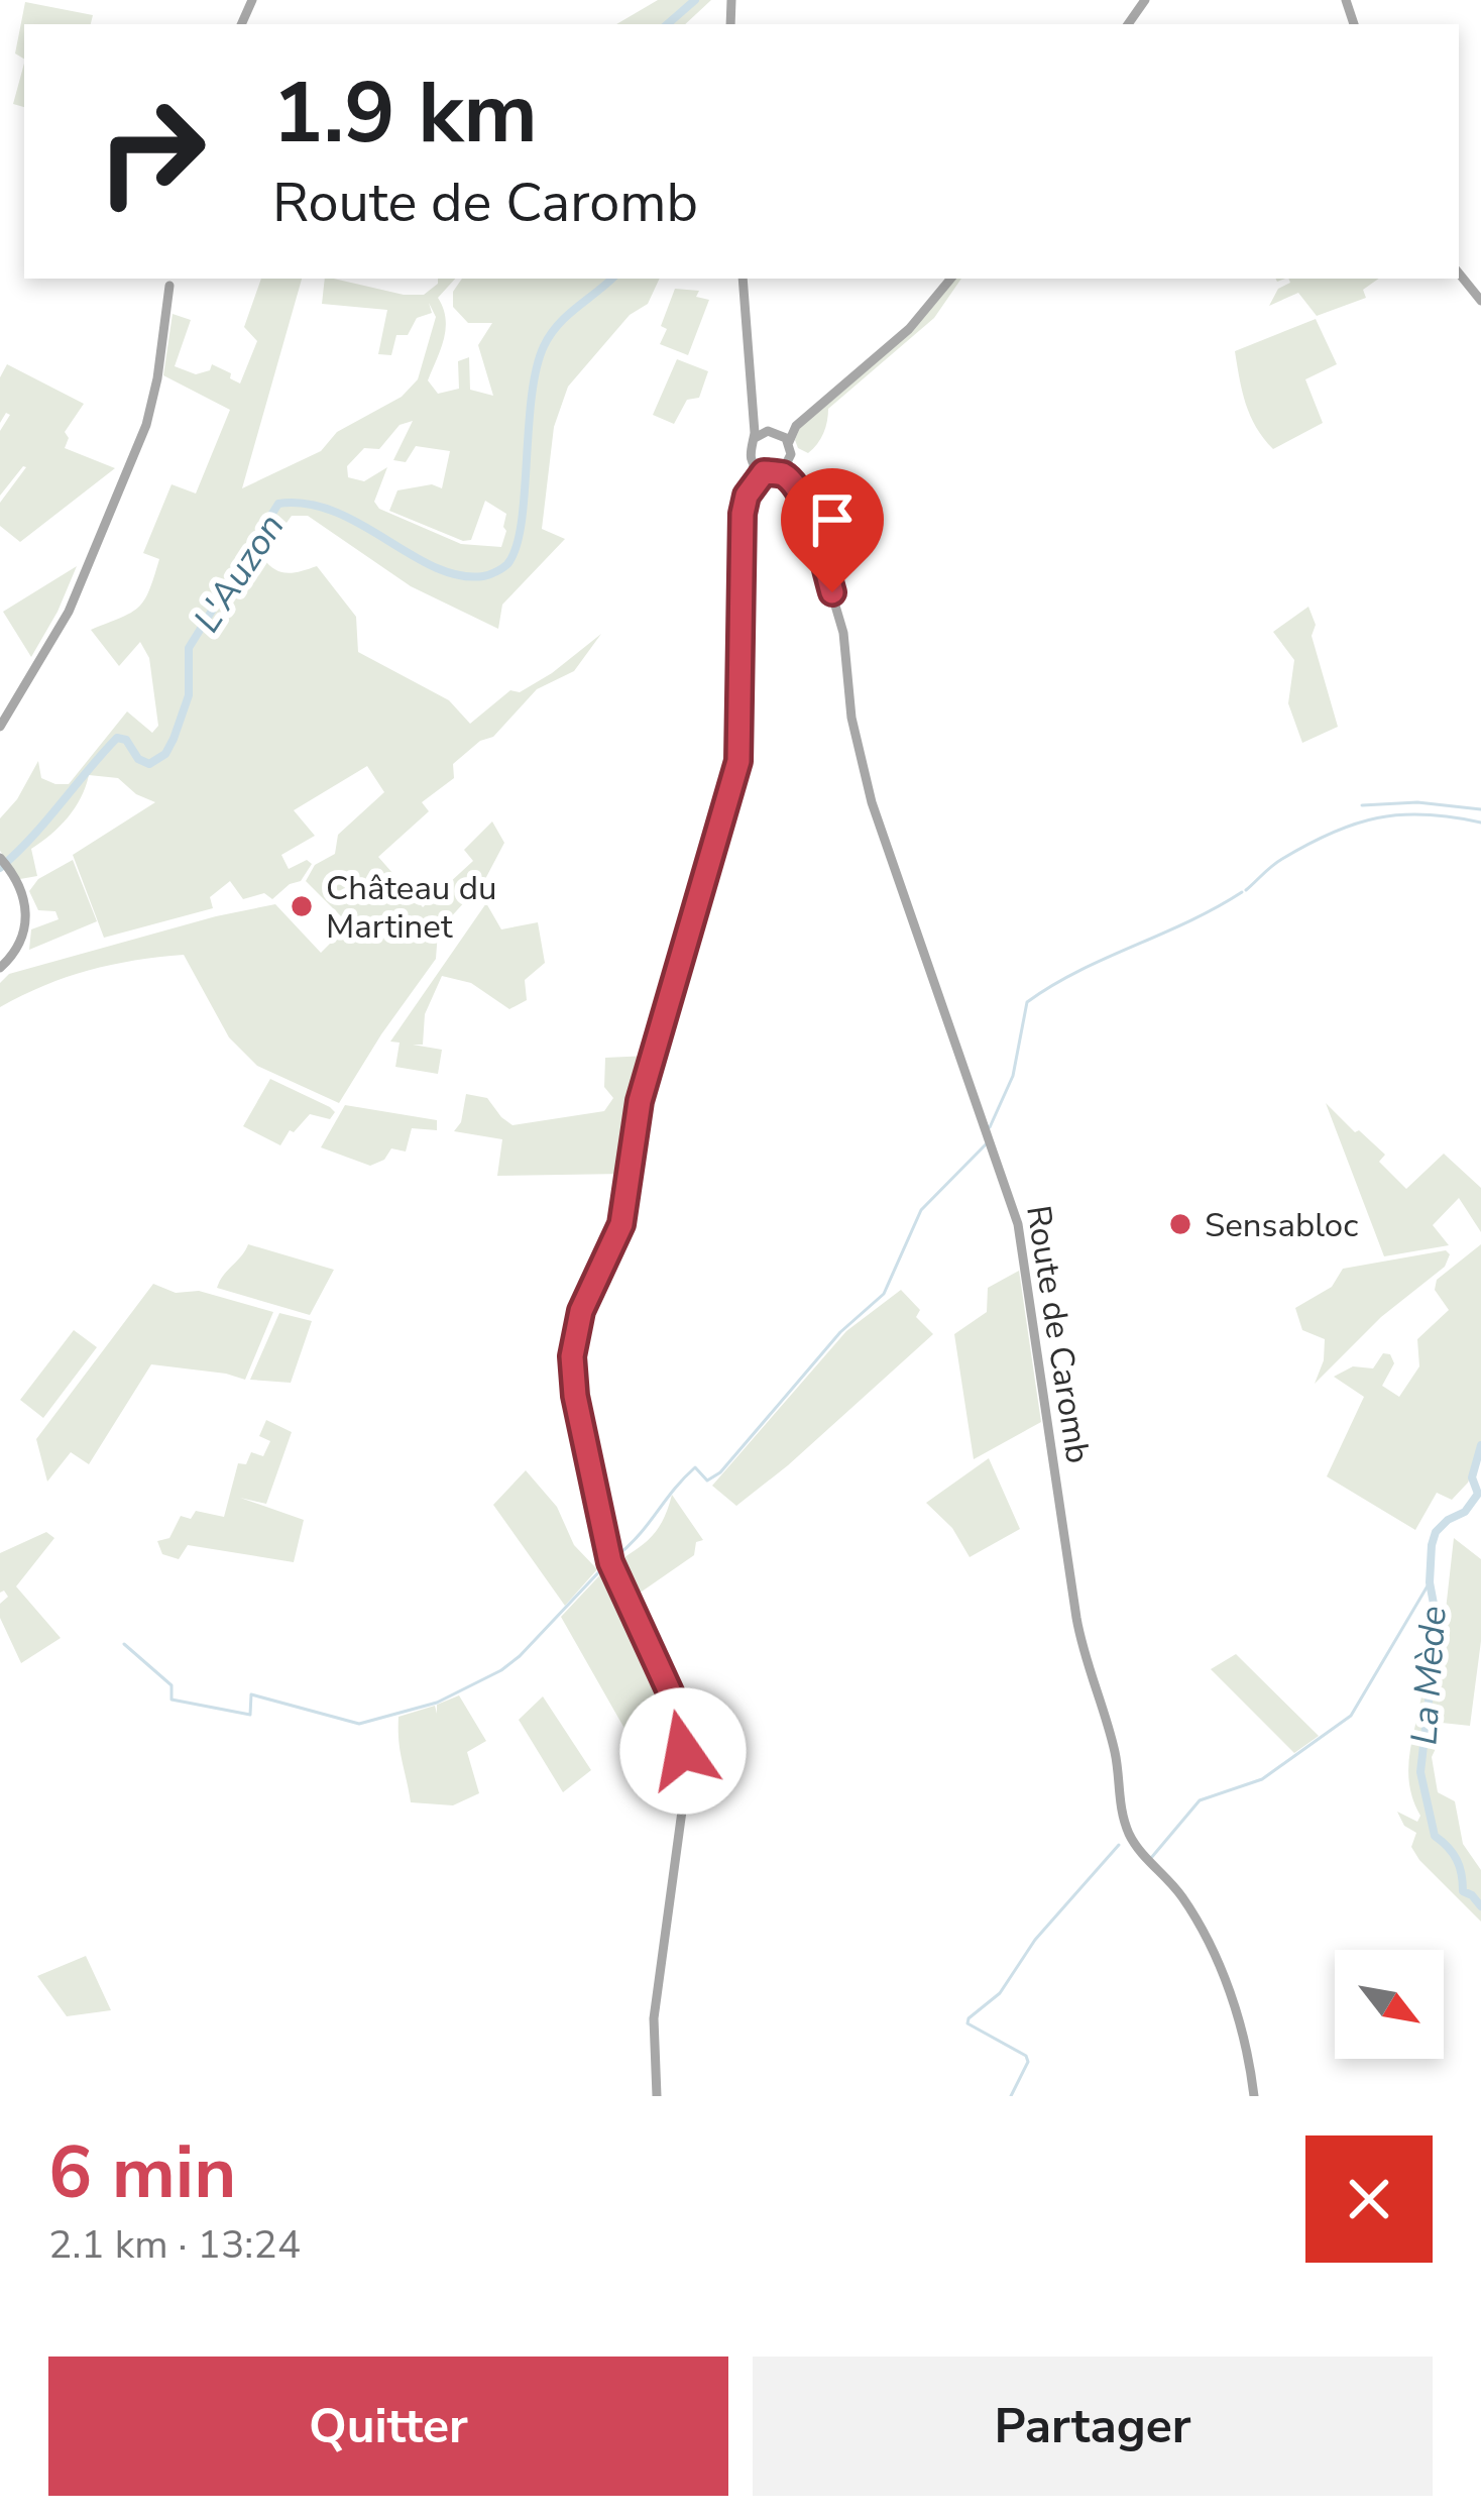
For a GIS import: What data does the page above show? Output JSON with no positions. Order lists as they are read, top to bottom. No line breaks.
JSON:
{"streets":{"main road":["Route de Caromb"]},"water":["L'Auzon","La Mède"],"places":["Château du Martinet","Sensabloc"],"north":"bottom right","page":{"turn":["1.9 km","Route de Caromb"],"heading":["6 min","2.1 km · 13:24"],"buttons":["Quitter","Partager"]}}
